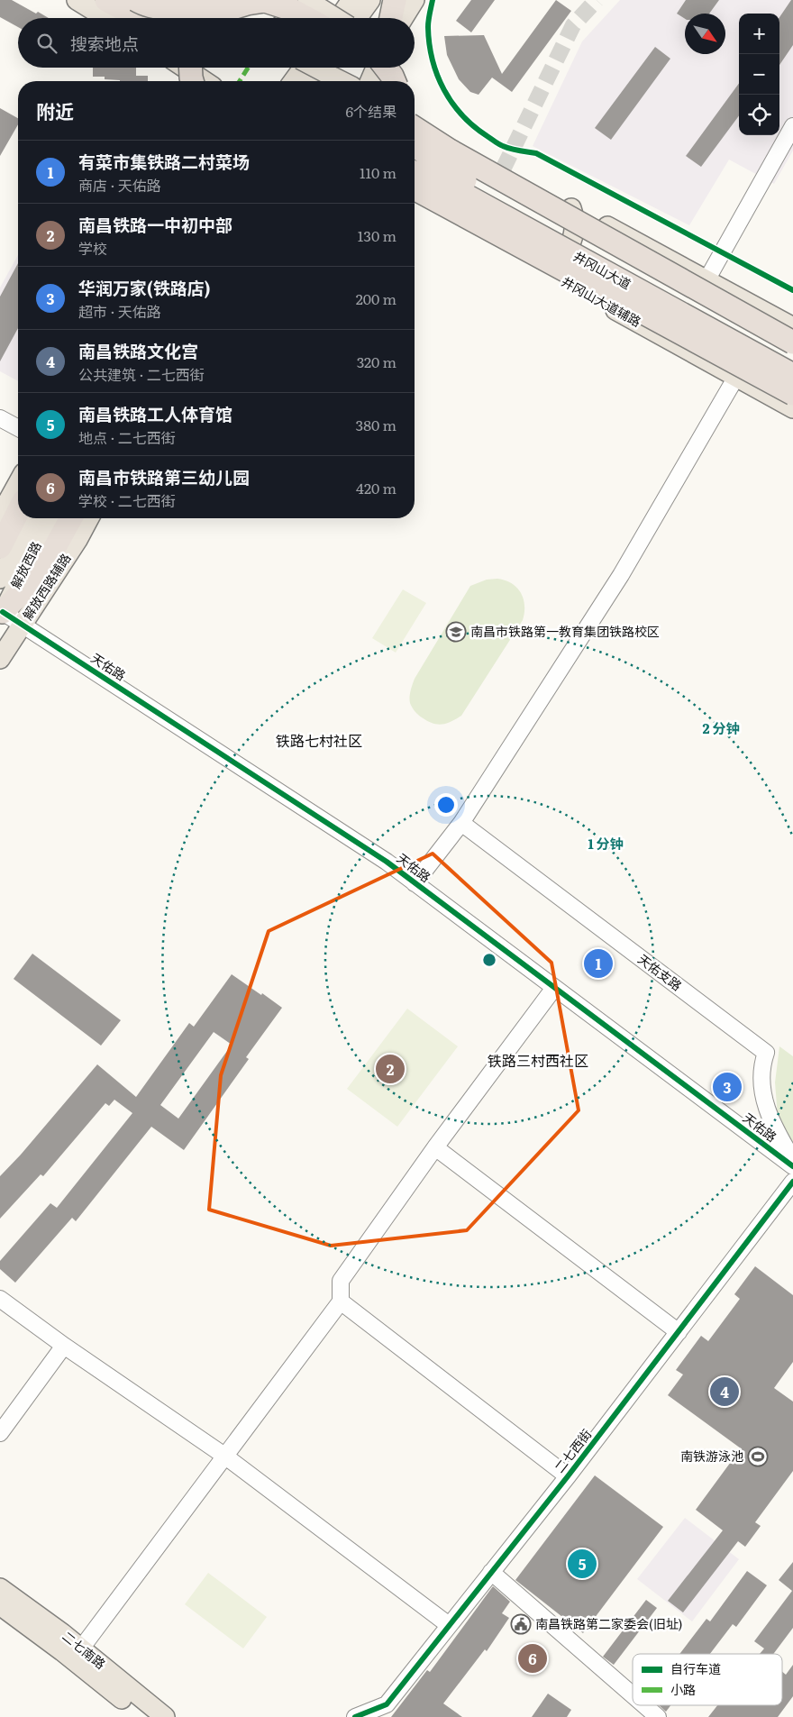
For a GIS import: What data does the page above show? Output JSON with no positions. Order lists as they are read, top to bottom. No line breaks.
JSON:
{"streets":{"highway":["井冈山大道"],"main road":["井冈山大道辅路","解放西路","解放西路辅路","二七南路"],"street":["天佑路","天佑支路","二七西街"]},"crossings":[["解放西路辅路","天佑路"]],"districts":["铁路七村社区","铁路三村西社区"],"places":{"school or university":["南昌市铁路第一教育集团铁路校区"],"sports":["南铁游泳池"],"public building":["南昌铁路第二家委会(旧址)"]},"legend":["自行车道","小路"],"north":"bottom right","page":{"map_buttons":["+","−"],"search":"搜索地点","heading":["附近","6个结果"],"list":[{"mark":"1","name":"有菜市集铁路二村菜场","note":"商店 · 天佑路","value":"110 m"},{"mark":"2","name":"南昌铁路一中初中部","note":"学校","value":"130 m"},{"mark":"3","name":"华润万家(铁路店)","note":"超市 · 天佑路","value":"200 m"},{"mark":"4","name":"南昌铁路文化宫","note":"公共建筑 · 二七西街","value":"320 m"},{"mark":"5","name":"南昌铁路工人体育馆","note":"地点 · 二七西街","value":"380 m"},{"mark":"6","name":"南昌市铁路第三幼儿园","note":"学校 · 二七西街","value":"420 m"}],"pins":["1","2","3","4","5","6"]},"rings":["2 分钟","1 分钟"]}
